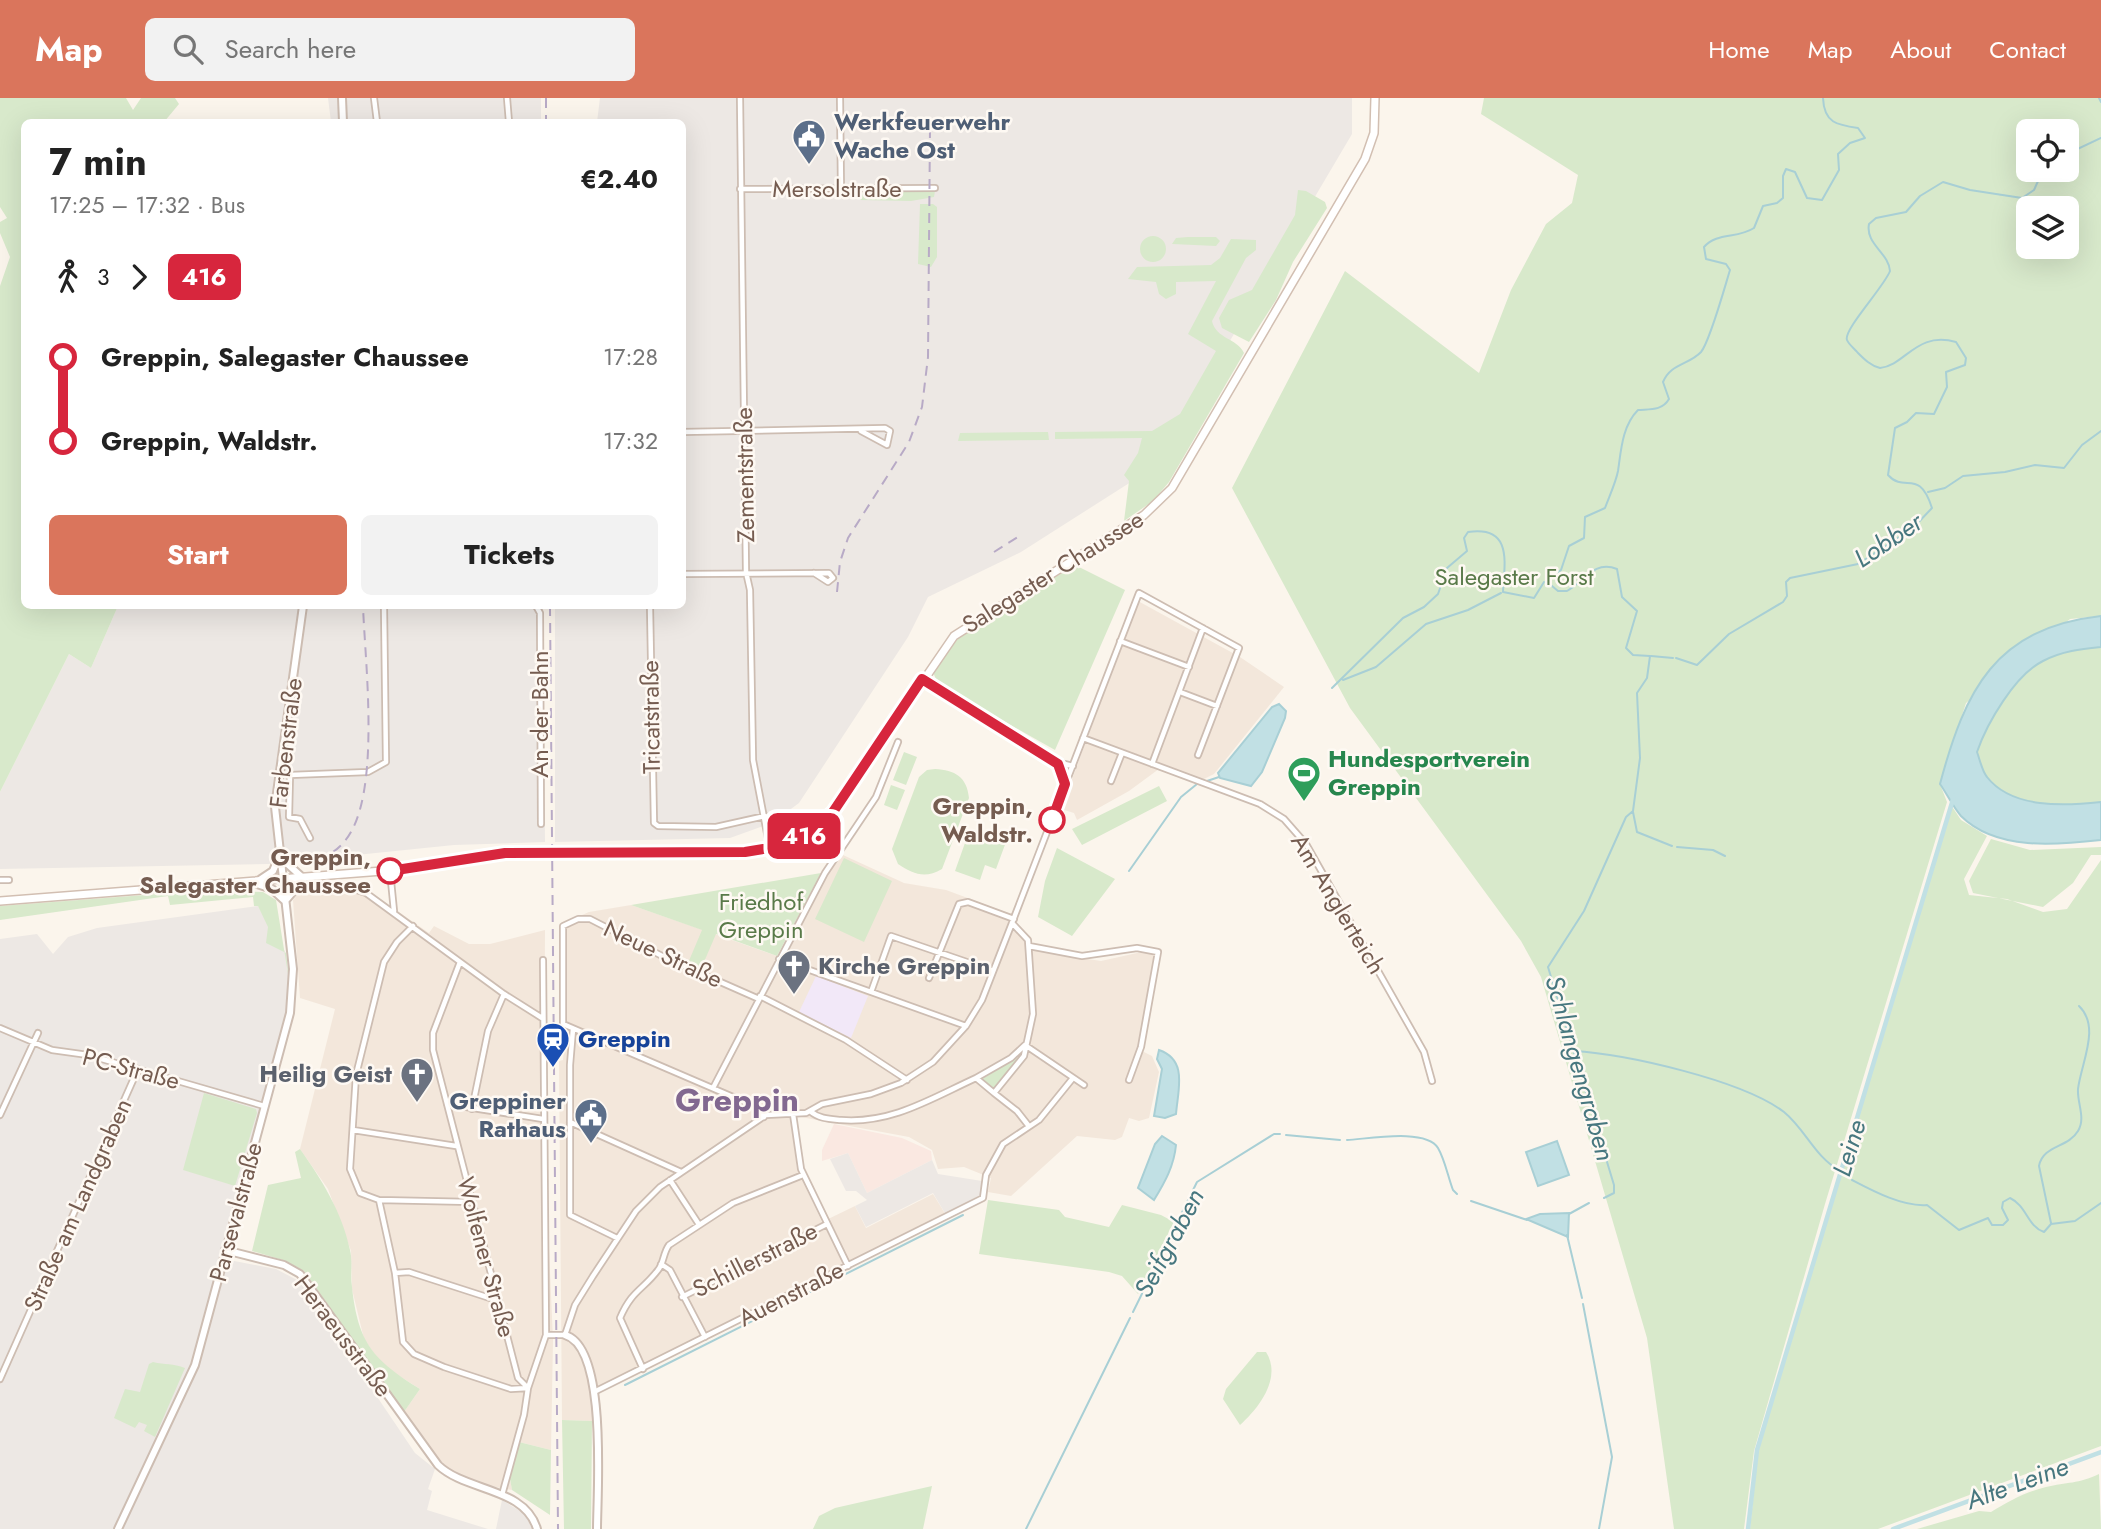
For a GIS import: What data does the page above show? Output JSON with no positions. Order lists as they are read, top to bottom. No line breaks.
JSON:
{"streets":{"main road":["Salegaster Chaussee"],"street":["Mersolstraße","Zementstraße","An der Bahn","Tricatstraße","Farbenstraße","Am Anglerteich","Neue Straße","PC-Straße","Straße am Landgraben","Parsevalstraße","Wolfener Straße","Schillerstraße","Auenstraße","Heraeusstraße"]},"crossings":[["Mersolstraße","Zementstraße"],["Zementstraße","Salegaster Chaussee"],["Zementstraße","Tricatstraße"],["Salegaster Chaussee","Farbenstraße"],["Salegaster Chaussee","Parsevalstraße"],["Farbenstraße","Parsevalstraße"],["PC-Straße","Straße am Landgraben"],["PC-Straße","Parsevalstraße"],["Parsevalstraße","Heraeusstraße"]],"districts":["Greppin"],"water":["Lobber","Schlangengraben","Leine","Seifgraben","Alte Leine"],"parks":["Salegaster Forst","Friedhof Greppin"],"places":{"public building":["Werkfeuerwehr Wache Ost","Greppiner Rathaus"],"sports":["Hundesportverein Greppin"],"other":["Greppin, Waldstr.","Greppin, Salegaster Chaussee"],"church":["Kirche Greppin","Heilig Geist"],"station":["Greppin"]},"lines":["bus line 416"],"page":{"header":"Map","search":"Search here","nav":["Home","Map","About","Contact"],"on_map":"416","heading":["7 min","17:25 – 17:32 · Bus","€2.40"],"legs":["3","416"],"list":[{"name":"Greppin, Salegaster Chaussee","value":"17:28"},{"name":"Greppin, Waldstr.","value":"17:32"}],"buttons":["Start","Tickets"]}}
